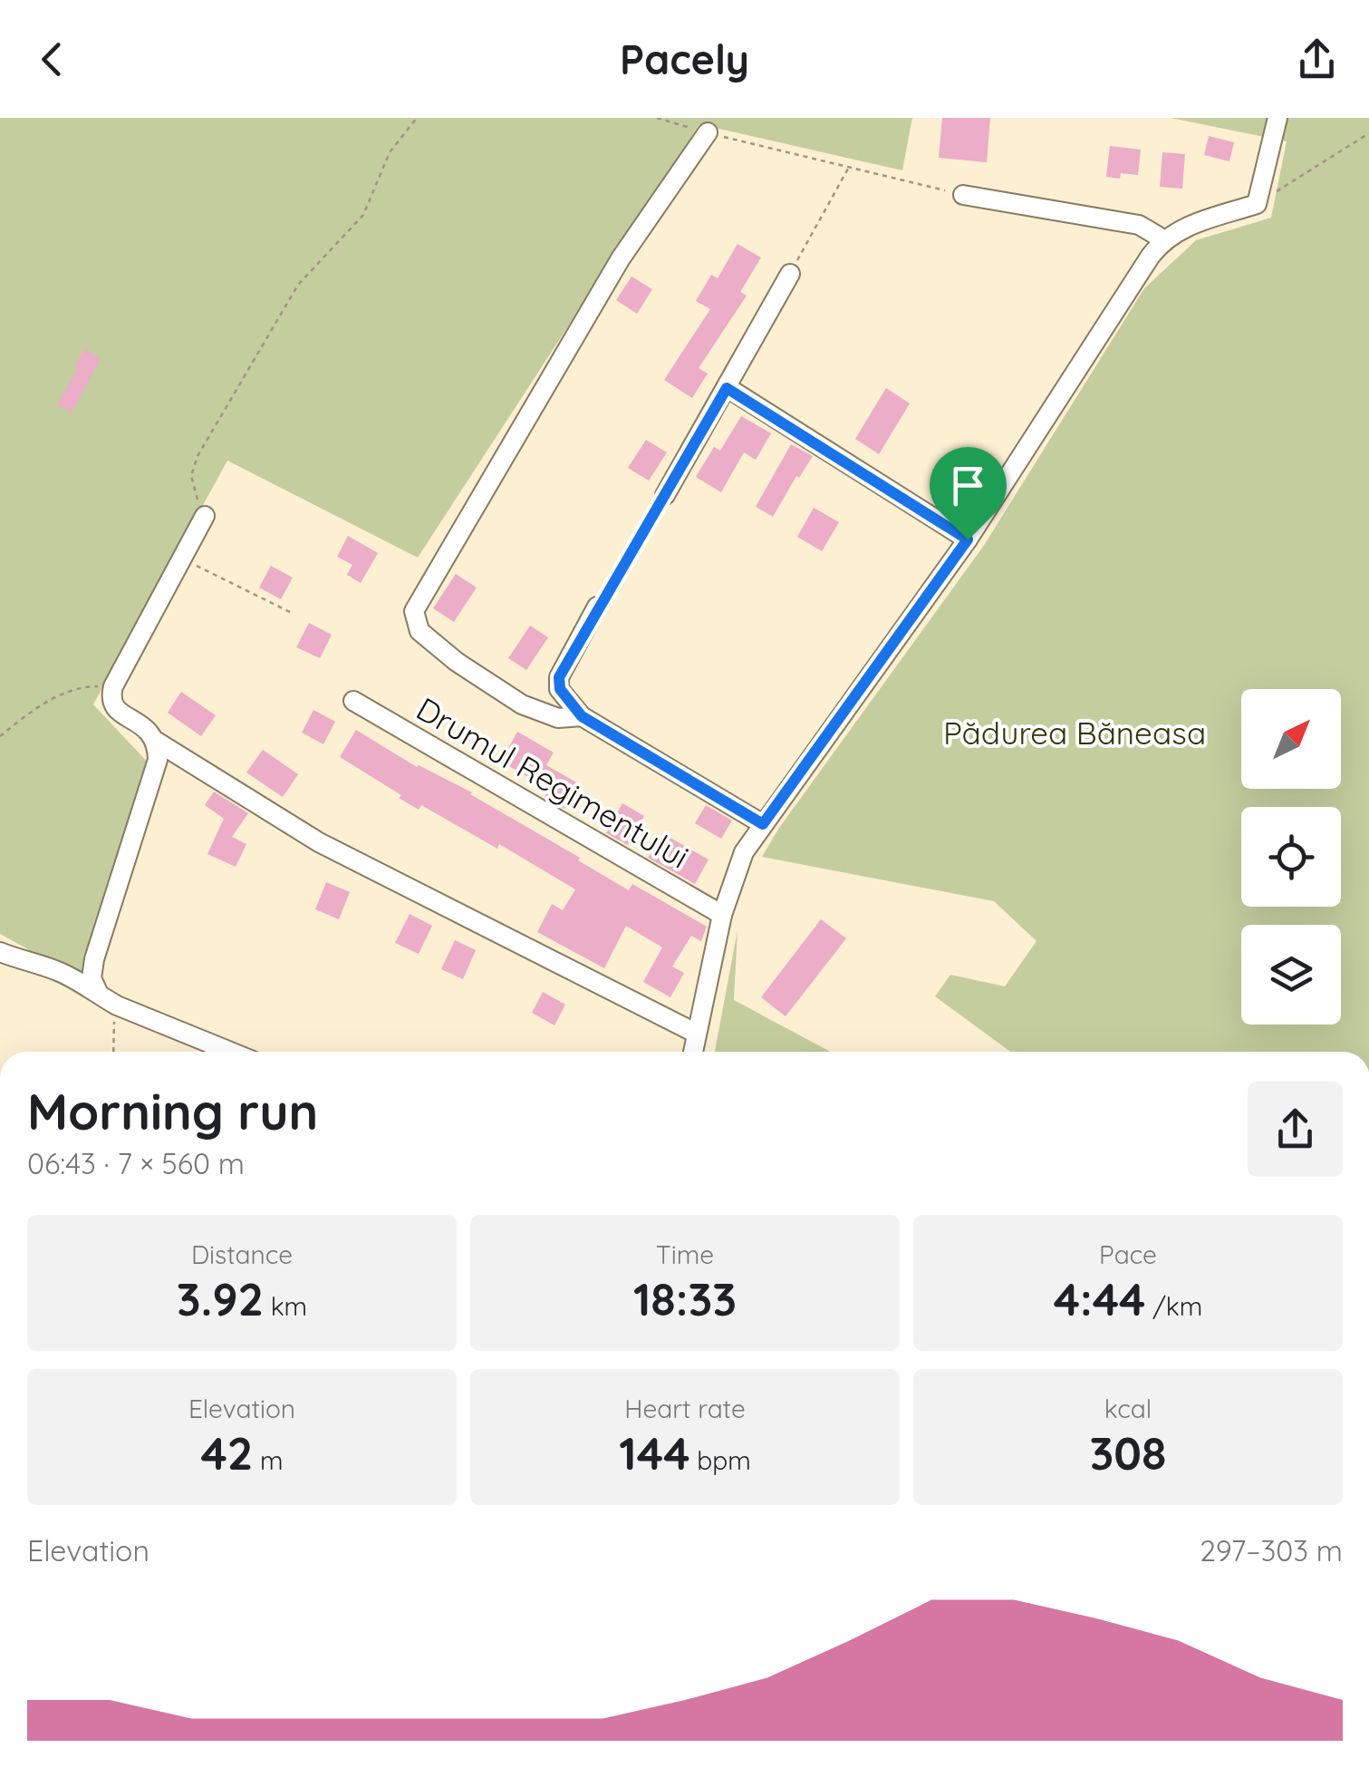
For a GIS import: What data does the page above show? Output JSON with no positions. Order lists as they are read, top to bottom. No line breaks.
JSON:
{"streets":{"street":["Drumul Regimentului"]},"parks":["Pădurea Băneasa"],"north":"top right","page":{"header":"Pacely","heading":["Morning run","06:43 · 7 × 560 m"],"stats":[["Distance","3.92 km"],["Time","18:33"],["Pace","4:44 /km"],["Elevation","42 m"],["Heart rate","144 bpm"],["kcal","308"]],"chart":["Elevation","297–303 m"]}}
